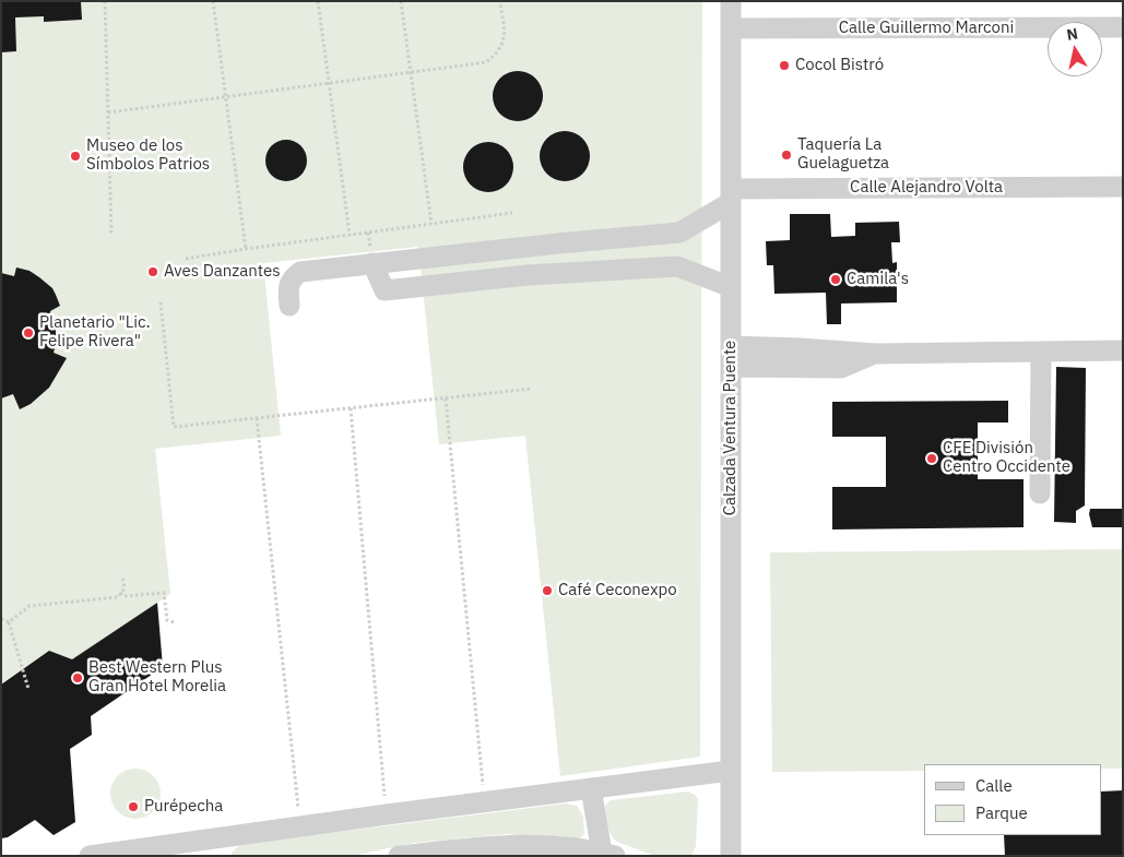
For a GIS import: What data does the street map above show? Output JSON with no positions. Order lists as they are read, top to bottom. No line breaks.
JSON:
{"streets":{"street":["Calle Guillermo Marconi","Calle Alejandro Volta","Calzada Ventura Puente"]},"crossings":[["Calle Guillermo Marconi","Calzada Ventura Puente"],["Calle Alejandro Volta","Calzada Ventura Puente"]],"places":["Cocol Bistró","Taquería La Guelaguetza","Museo de los Símbolos Patrios","Aves Danzantes","Camila's","Planetario \"Lic. Felipe Rivera\"","CFE División Centro Occidente","Café Ceconexpo","Best Western Plus Gran Hotel Morelia","Purépecha"],"legend":["Calle","Parque"],"north":"top"}
